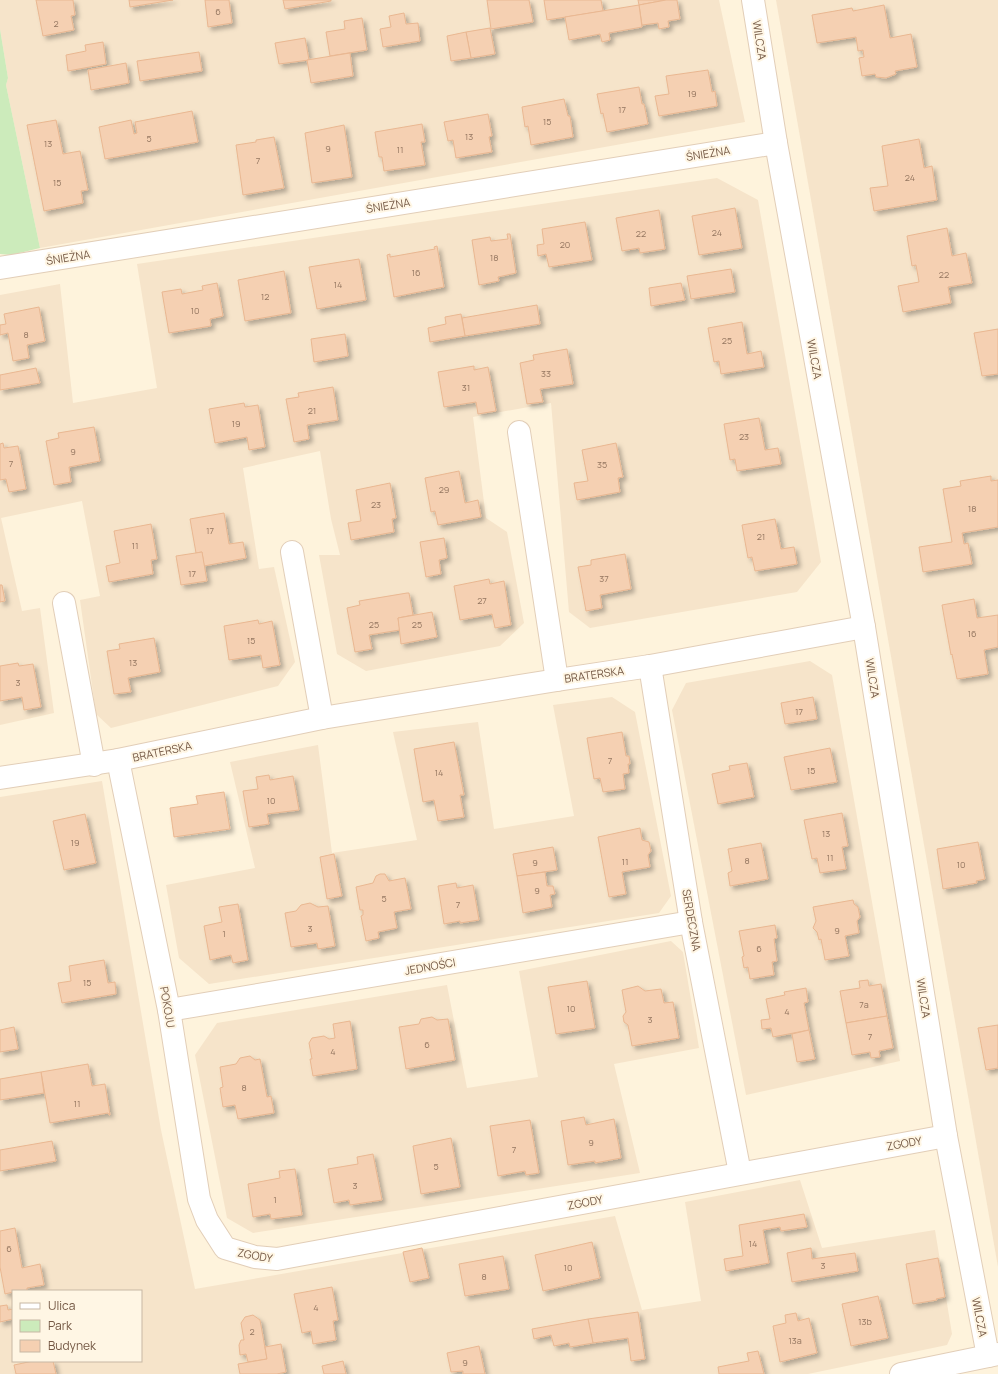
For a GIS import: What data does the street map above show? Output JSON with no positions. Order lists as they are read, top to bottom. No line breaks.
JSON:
{"streets":{"street":["WILCZA","ŚNIEŻNA","BRATERSKA","SERDECZNA","JEDNOŚCI","POKOJU","ZGODY"]},"crossings":[["WILCZA","ŚNIEŻNA"],["WILCZA","BRATERSKA"],["WILCZA","ZGODY"],["BRATERSKA","SERDECZNA"],["BRATERSKA","POKOJU"],["SERDECZNA","JEDNOŚCI"],["SERDECZNA","ZGODY"],["JEDNOŚCI","POKOJU"],["POKOJU","ZGODY"]],"house_numbers":["6","2","19","17","15","13","5","13","9","11","7","24","15","24","22","20","18","16","22","14","12","10","8","25","33","31","21","19","23","9","7","35","29","23","18","17","21","11","17","37","27","25","25","16","15","13","3","17","7","15","14","10","13","19","11","8","11","9","10","9","5","7","3","9","1","6","15","7a","10","4","3","7","6","4","8","11","9","7","5","3","1","14","6","3","10","8","4","13b","2","13a","9"],"legend":["Ulica","Park","Budynek"]}
